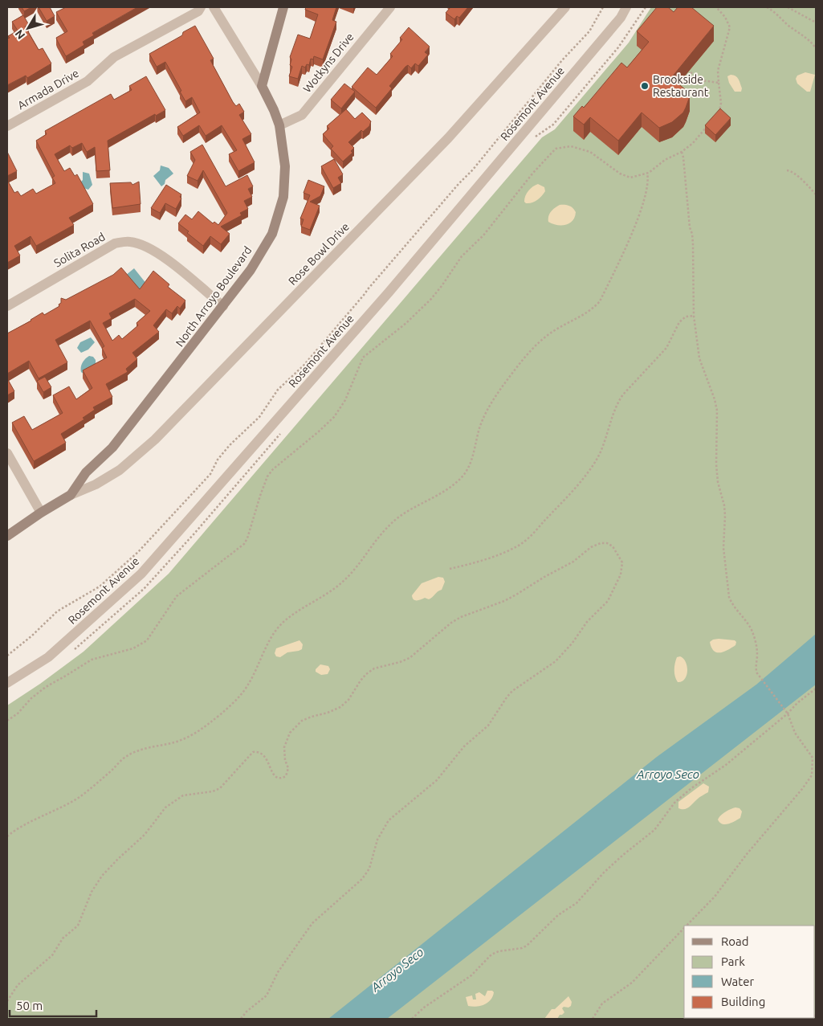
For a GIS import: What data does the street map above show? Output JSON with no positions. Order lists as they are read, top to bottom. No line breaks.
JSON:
{"streets":{"street":["Wotkyns Drive","Armada Drive","Rosemont Avenue","Solita Road","Rose Bowl Drive","North Arroyo Boulevard"]},"crossings":[["Wotkyns Drive","North Arroyo Boulevard"],["Solita Road","North Arroyo Boulevard"],["Rose Bowl Drive","North Arroyo Boulevard"]],"water":["Arroyo Seco"],"places":["Brookside Restaurant"],"legend":["Road","Park","Water","Building"],"scale_bar":"50 m","north":"bottom left"}
